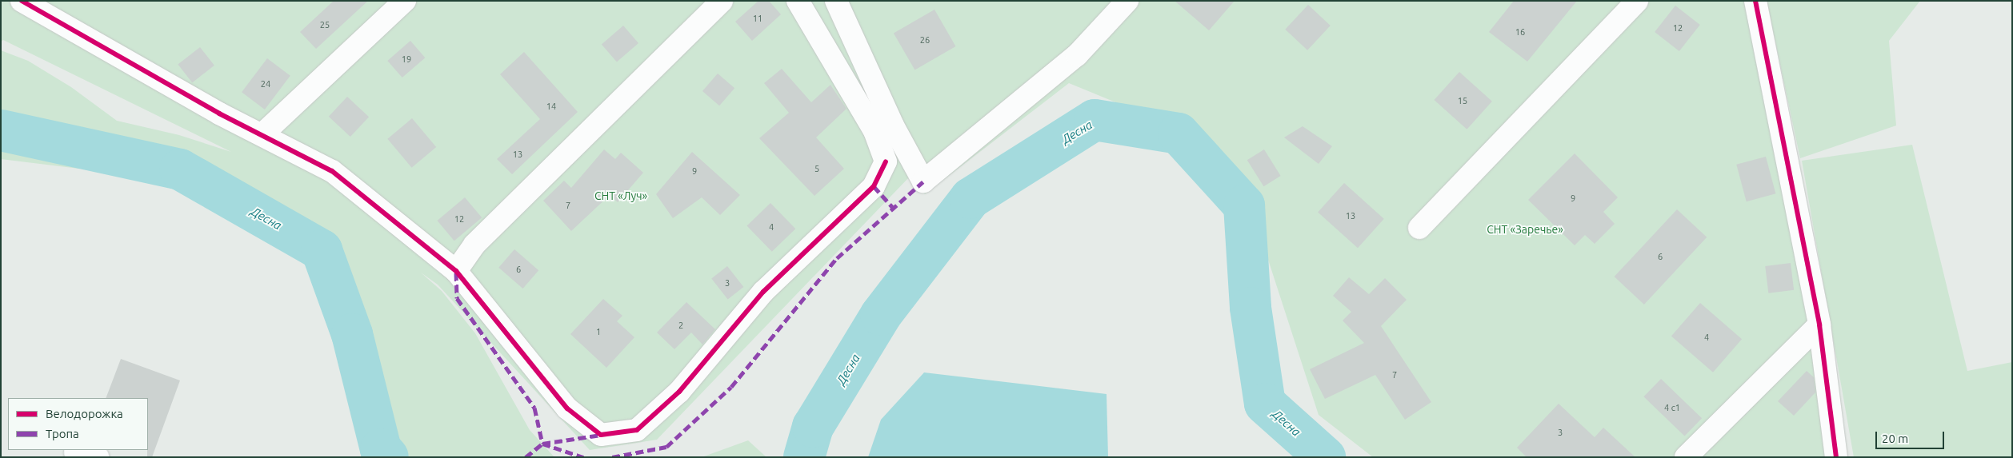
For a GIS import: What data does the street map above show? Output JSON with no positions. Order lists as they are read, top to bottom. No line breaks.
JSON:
{"water":["Десна"],"parks":["СНТ «Луч»","СНТ «Заречье»"],"house_numbers":["11","25","12","16","26","19","24","15","14","13","5","9","9","7","13","12","4","6","6","3","2","1","4","7","4 с1","3"],"legend":["Велодорожка","Тропа"],"scale_bar":"20 m"}
